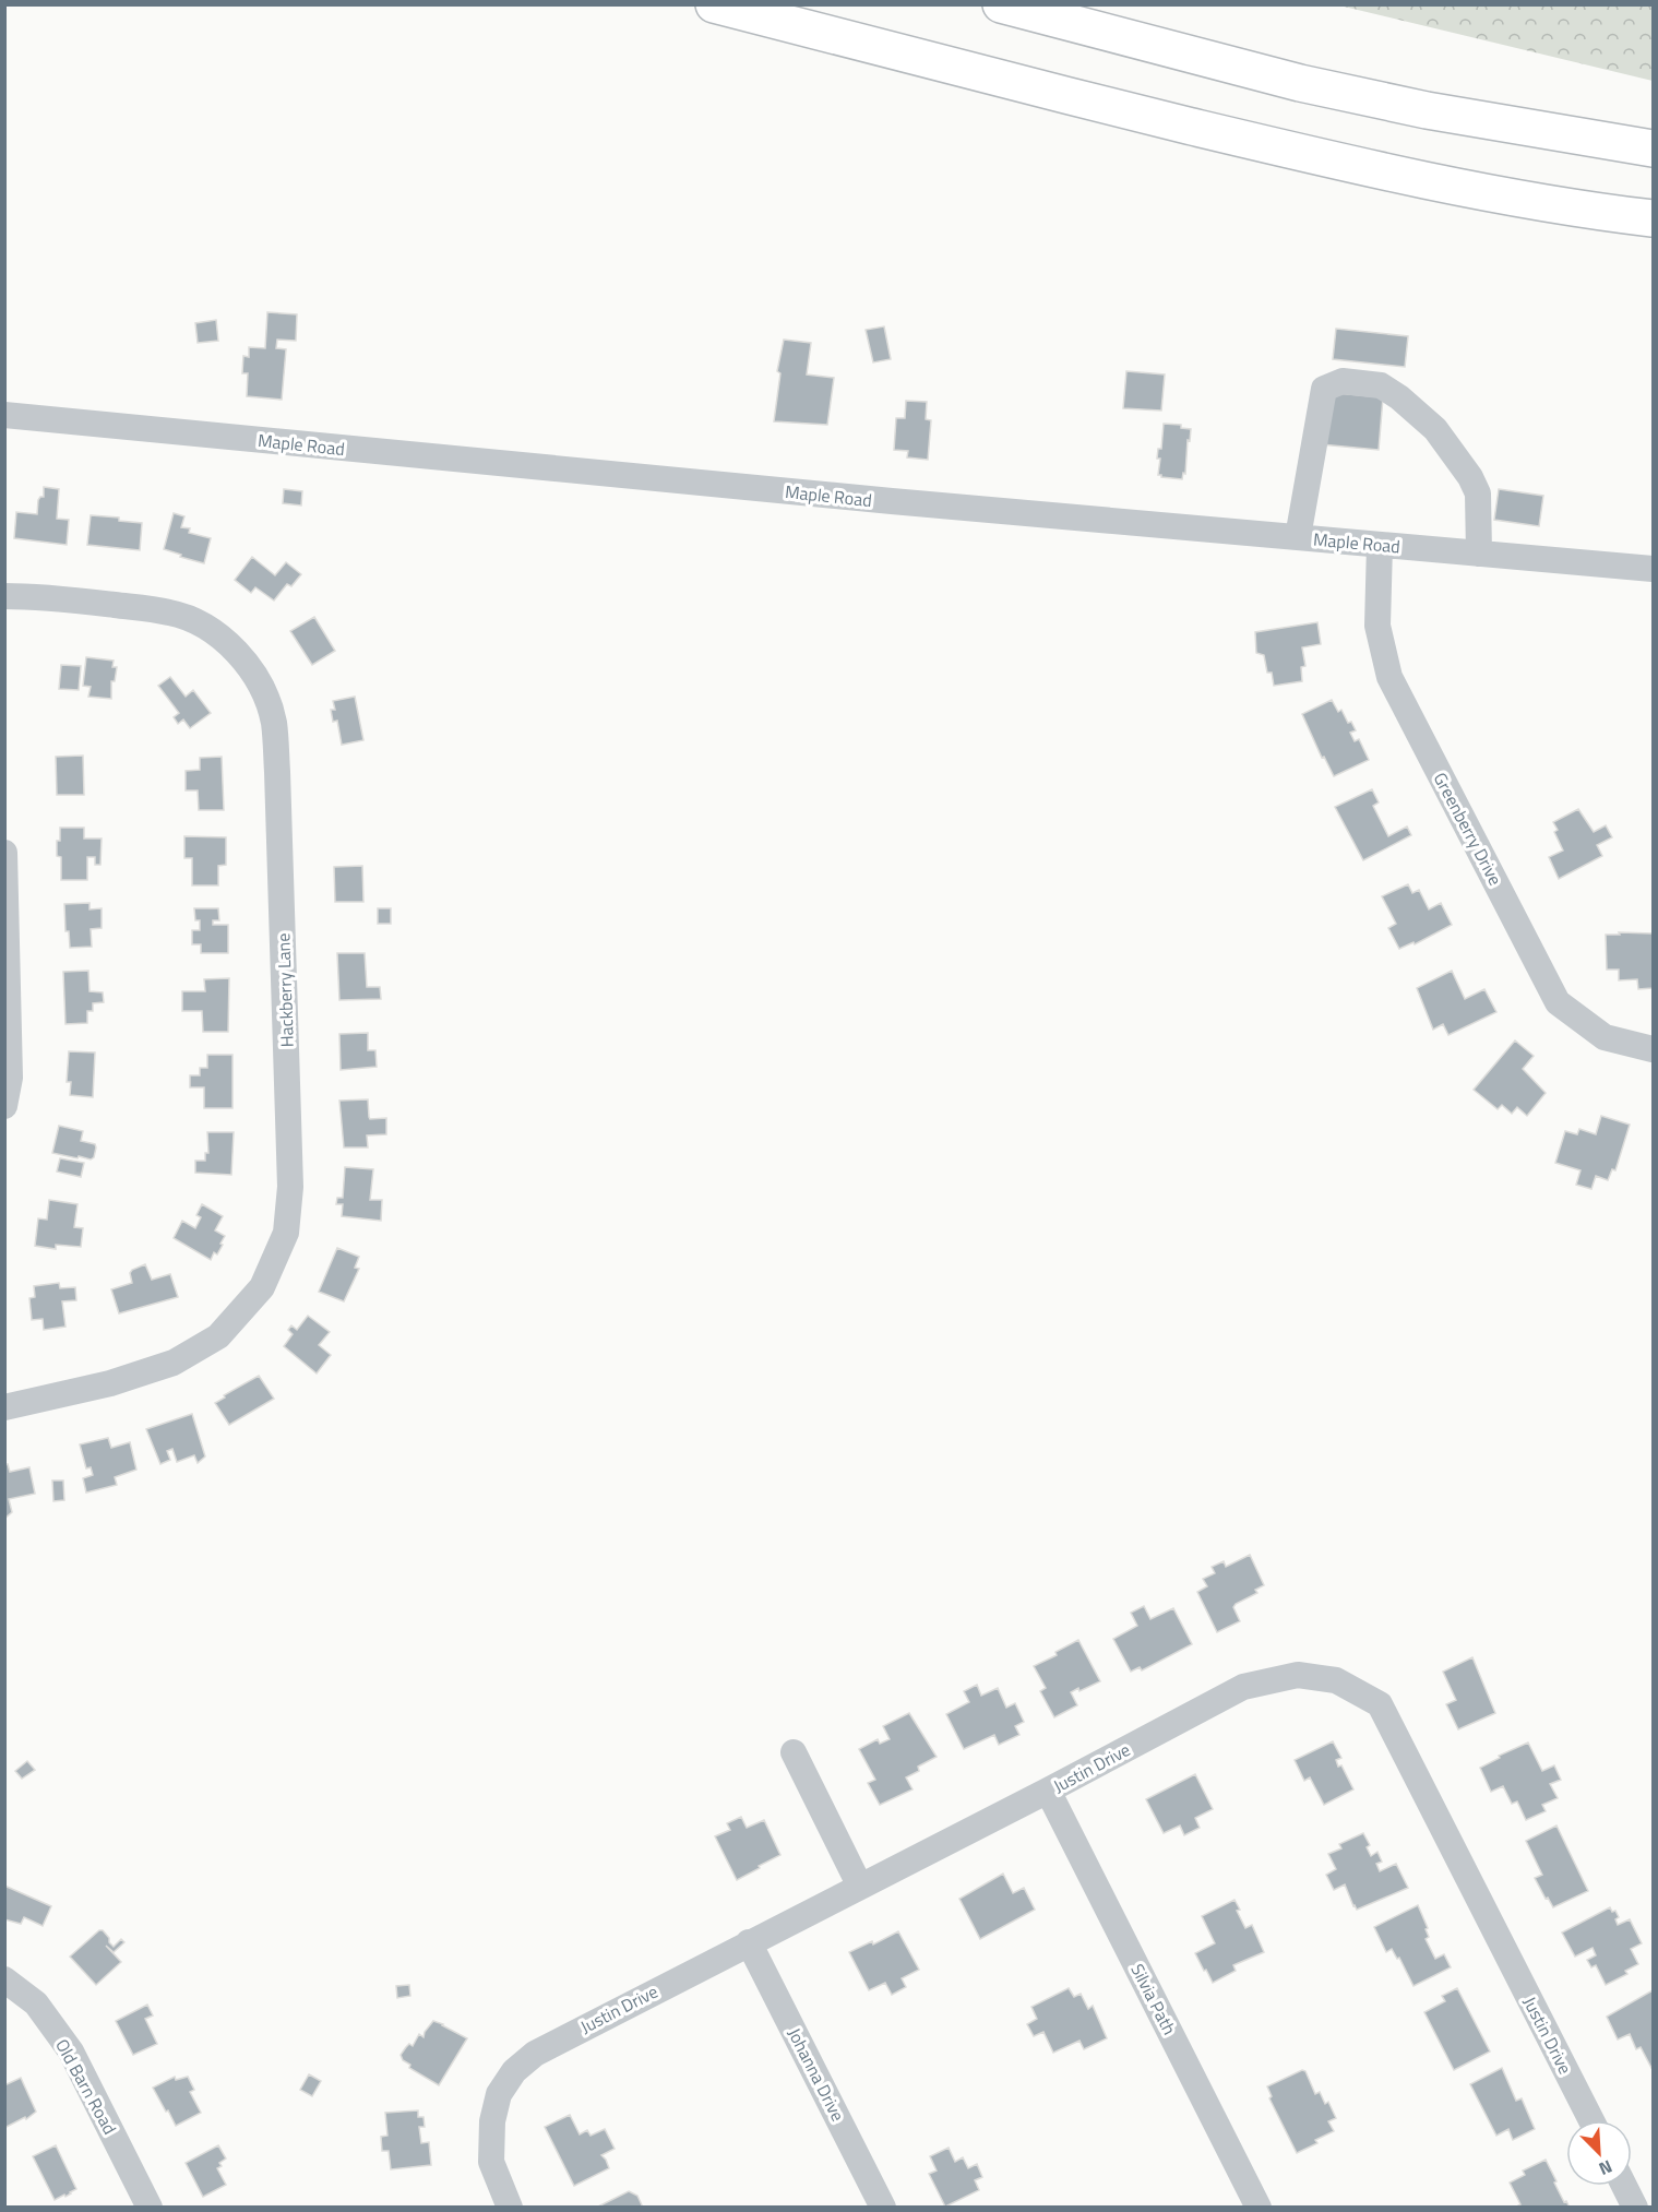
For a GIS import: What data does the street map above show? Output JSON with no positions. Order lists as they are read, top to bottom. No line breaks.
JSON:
{"streets":{"street":["Maple Road","Greenberry Drive","Hackberry Lane","Justin Drive","Silvia Path","Johanna Drive","Old Barn Road"]},"crossings":[["Maple Road","Greenberry Drive"],["Justin Drive","Silvia Path"],["Justin Drive","Johanna Drive"]],"north":"bottom right"}
